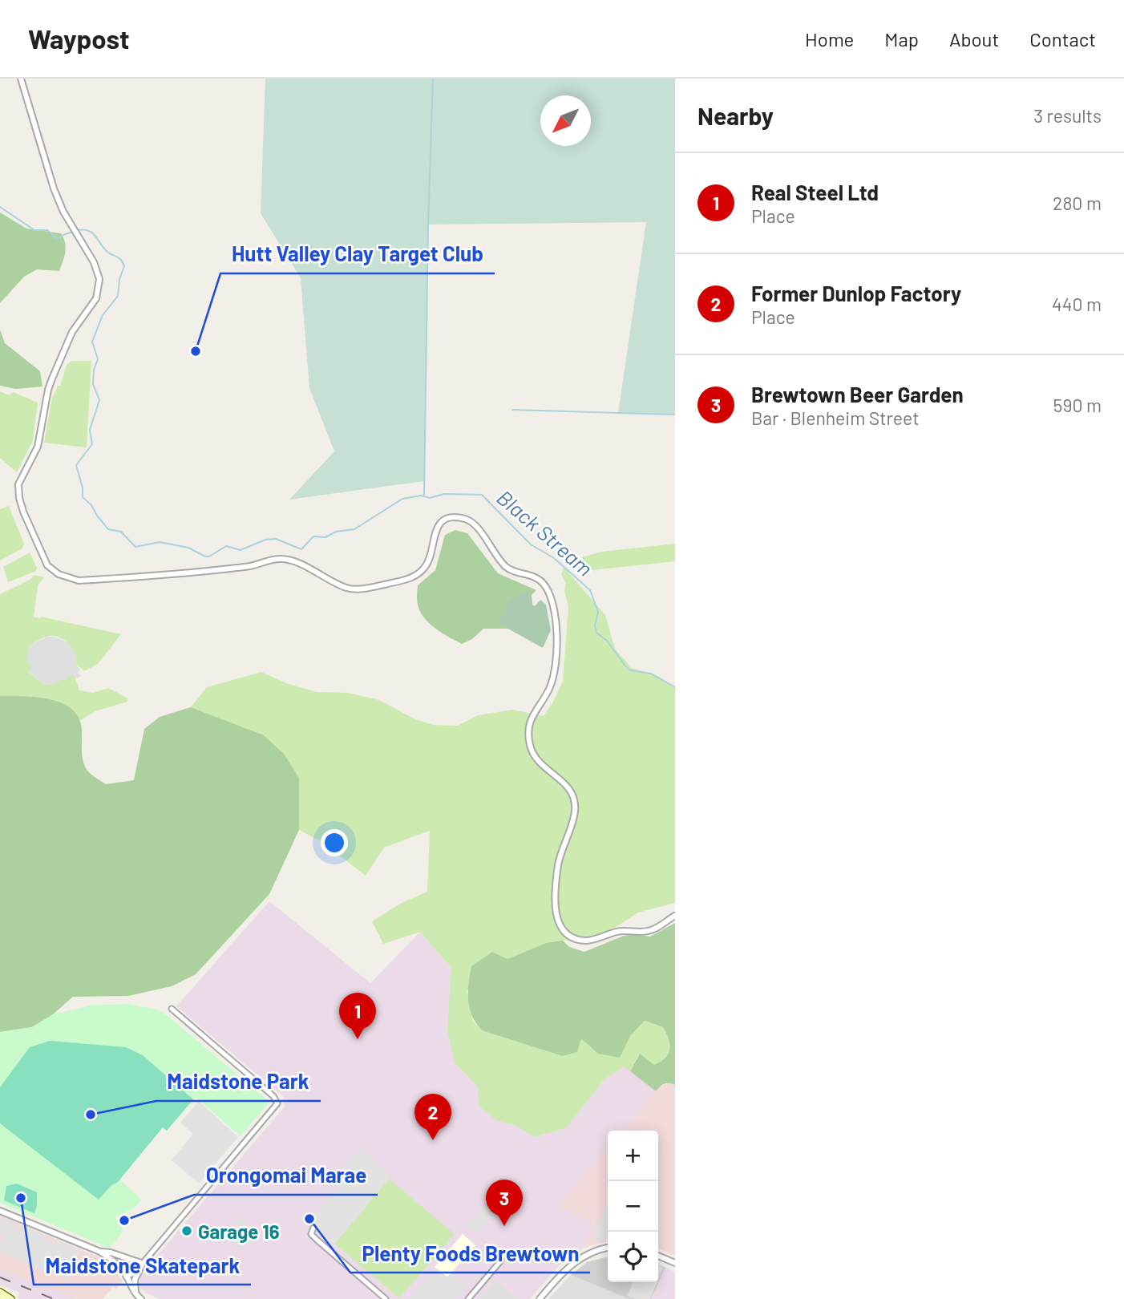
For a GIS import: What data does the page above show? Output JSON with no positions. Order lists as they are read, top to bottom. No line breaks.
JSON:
{"water":["Black Stream"],"places":["Hutt Valley Clay Target Club","Maidstone Park","Maidstone Skatepark","Plenty Foods Brewtown","Orongomai Marae","Garage 16"],"north":"bottom left","page":{"header":"Waypost","nav":["Home","Map","About","Contact"],"heading":["Nearby","3 results"],"list":[{"mark":"1","name":"Real Steel Ltd","note":"Place","value":"280 m"},{"mark":"2","name":"Former Dunlop Factory","note":"Place","value":"440 m"},{"mark":"3","name":"Brewtown Beer Garden","note":"Bar · Blenheim Street","value":"590 m"}],"pins":["1","2","3"],"map_buttons":["+","−"]}}
